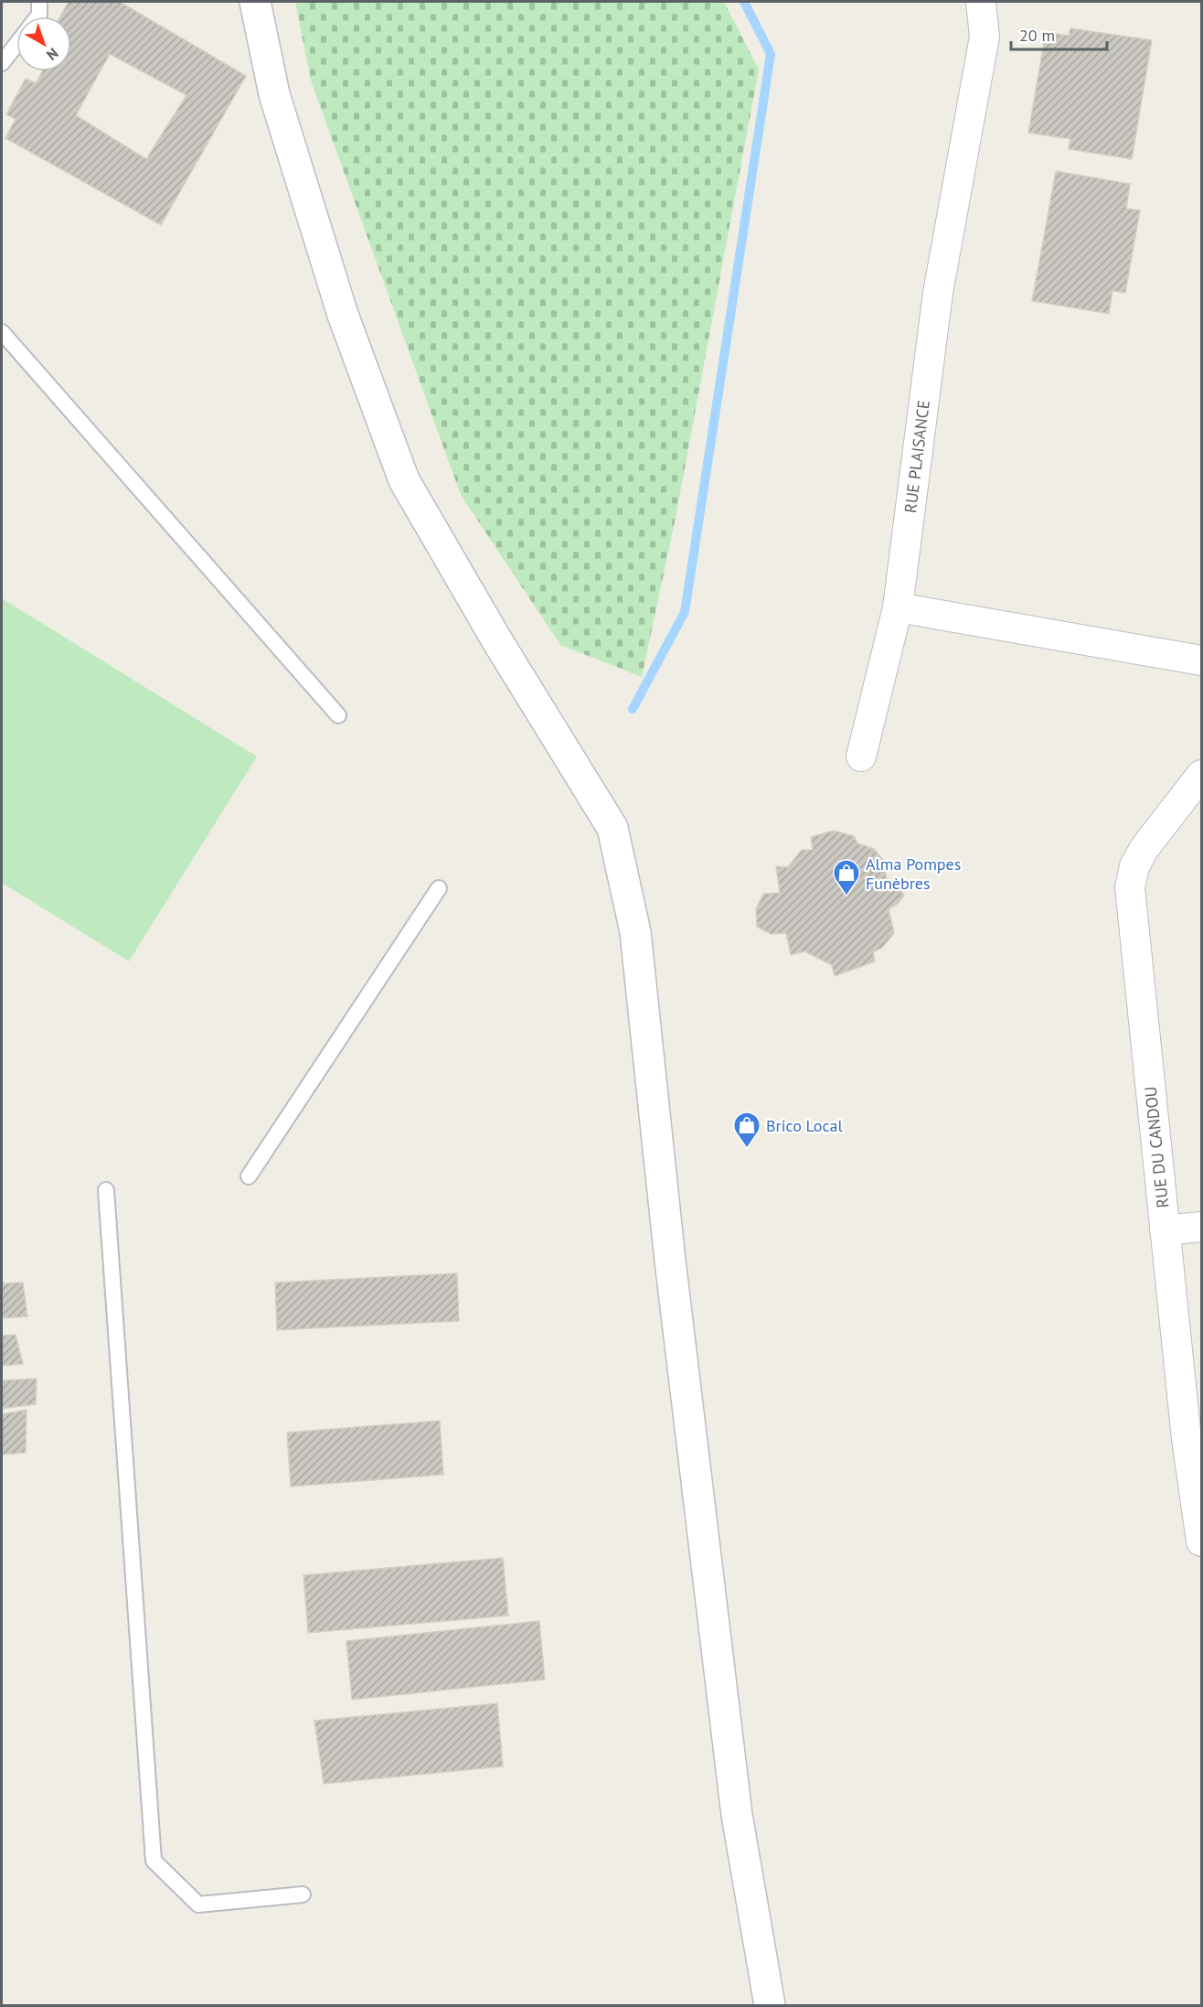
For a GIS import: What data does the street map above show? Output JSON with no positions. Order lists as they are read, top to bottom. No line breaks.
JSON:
{"streets":{"street":["RUE PLAISANCE","RUE DU CANDOU"]},"places":{"shop":["Alma Pompes Funèbres","Brico Local"]},"scale_bar":"20 m","north":"bottom right"}
